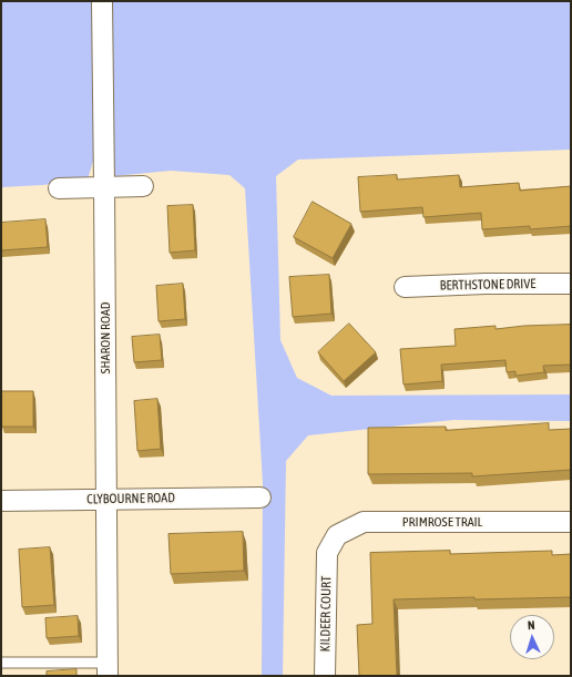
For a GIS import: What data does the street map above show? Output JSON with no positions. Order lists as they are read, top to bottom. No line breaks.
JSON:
{"streets":{"street":["BERTHSTONE DRIVE","SHARON ROAD","CLYBOURNE ROAD","PRIMROSE TRAIL","KILDEER COURT"]},"crossings":[["SHARON ROAD","CLYBOURNE ROAD"],["PRIMROSE TRAIL","KILDEER COURT"]],"north":"top"}
